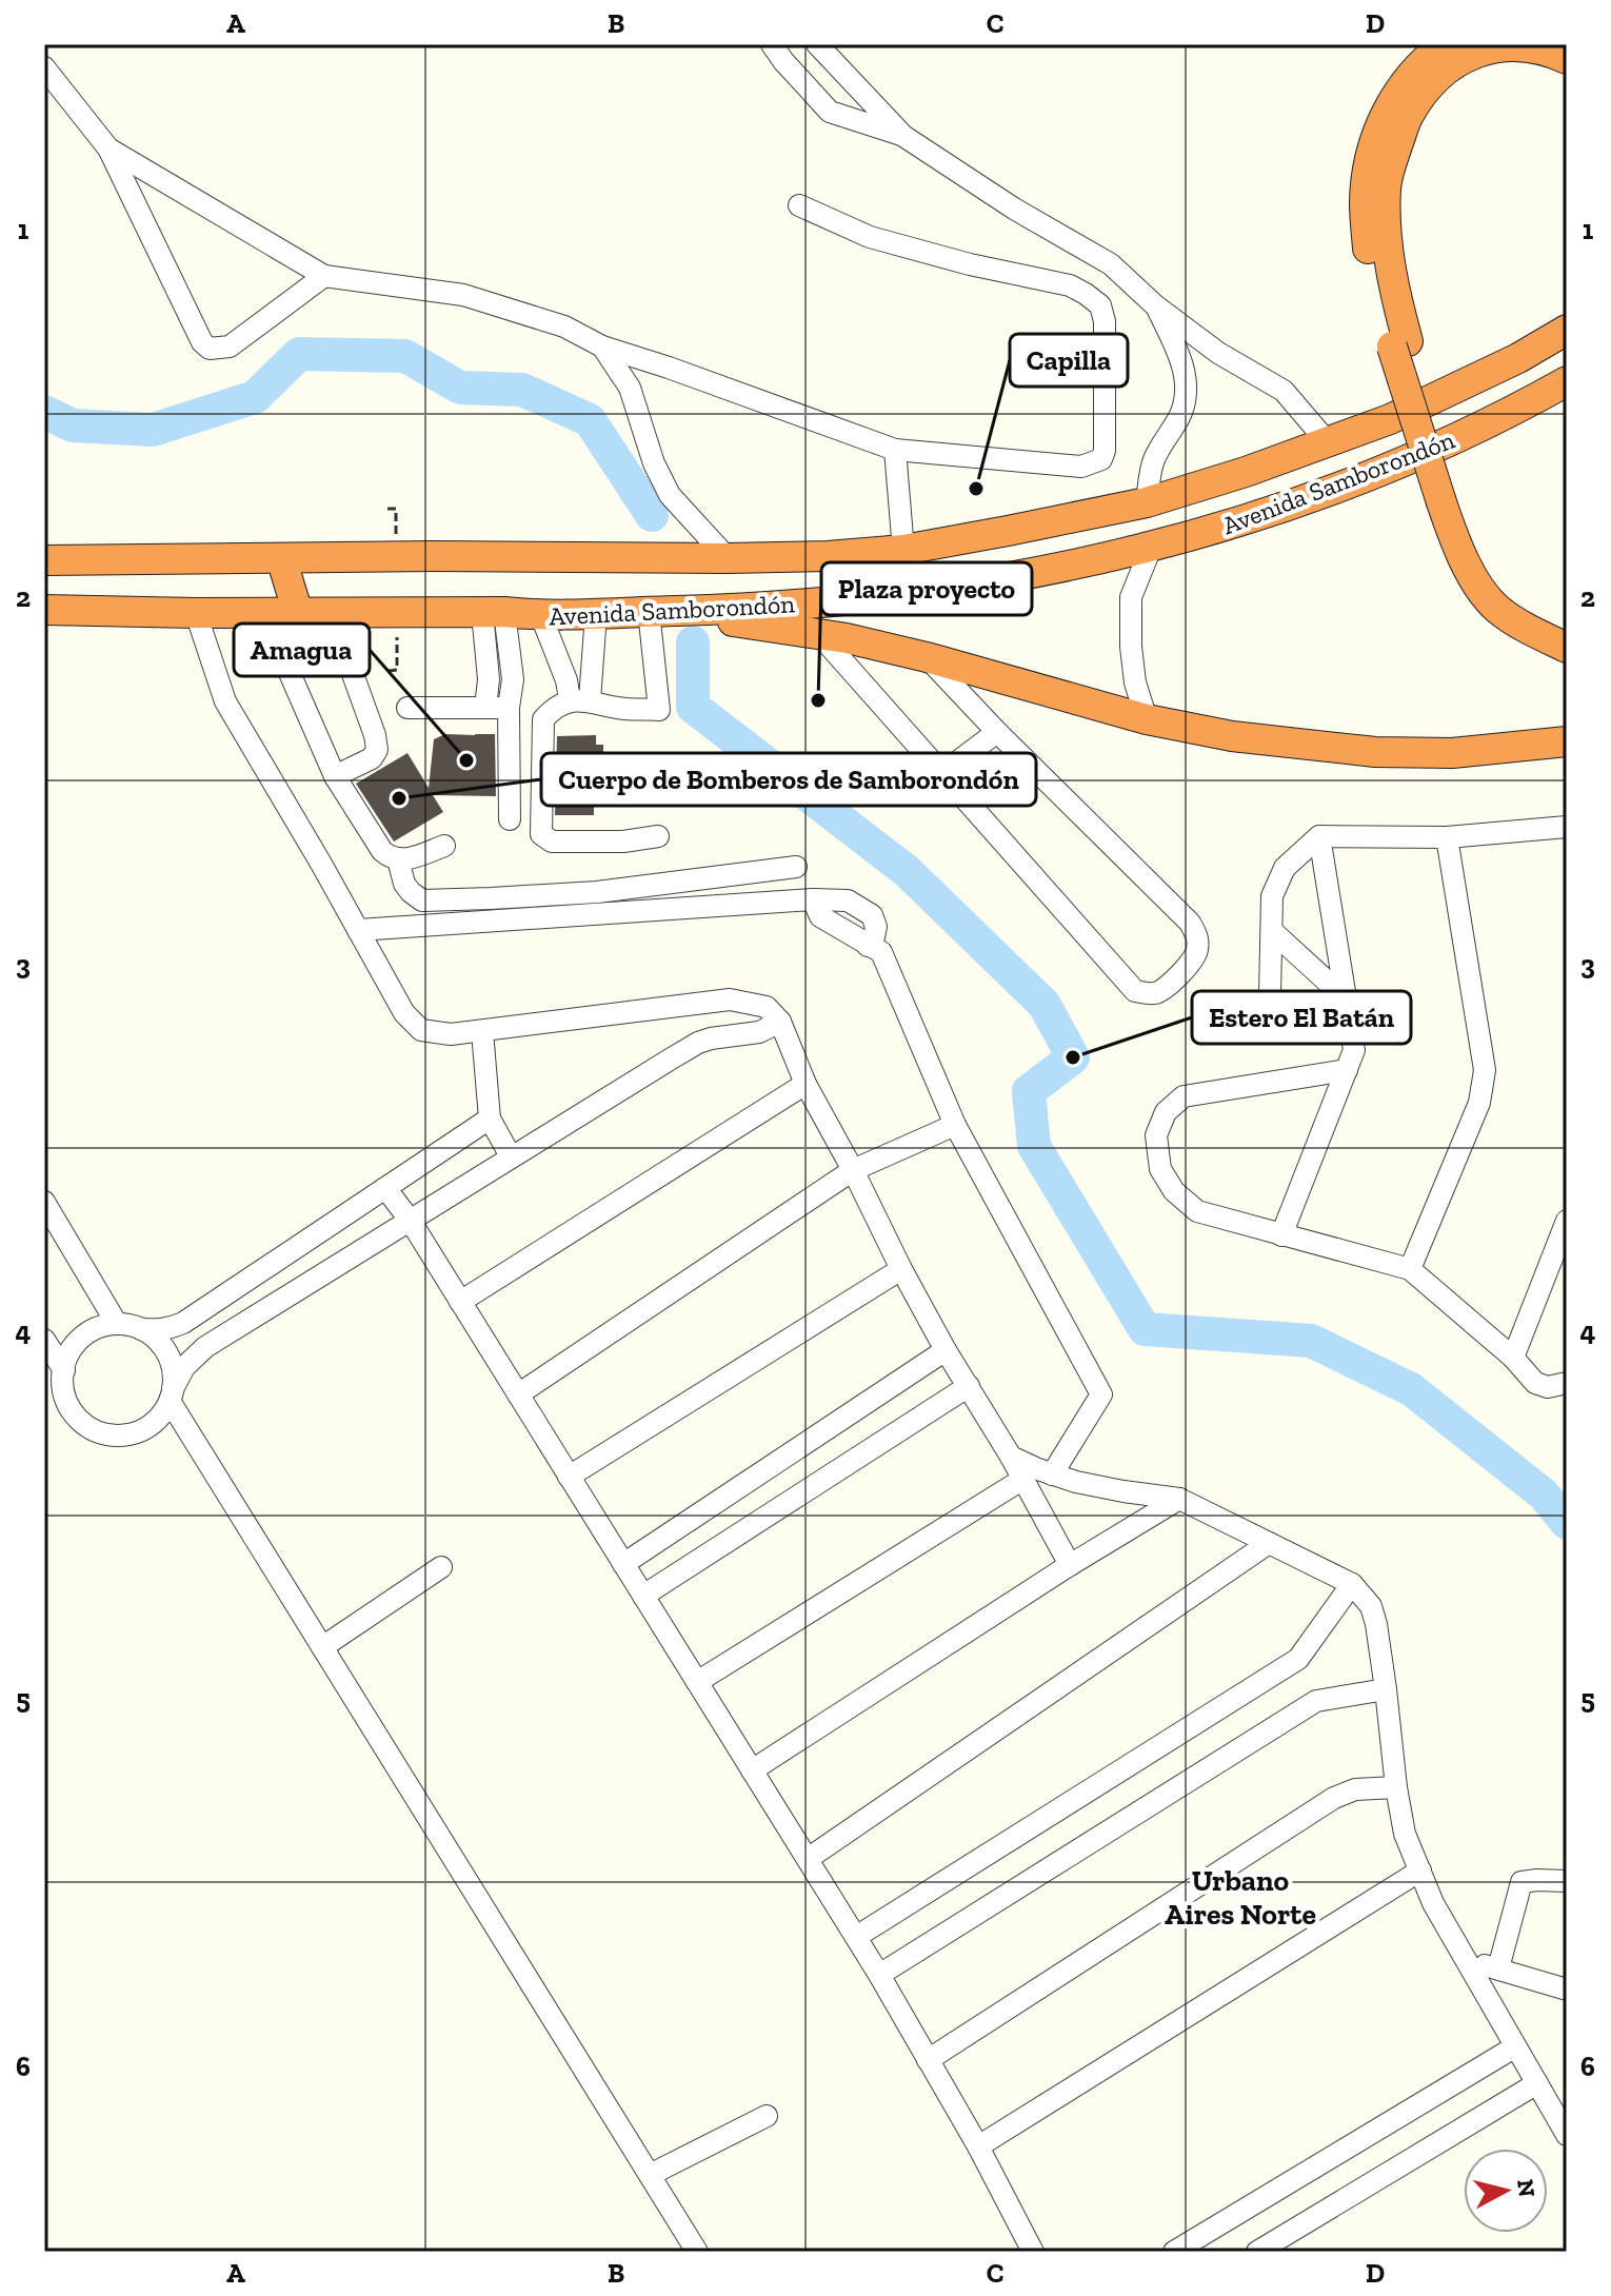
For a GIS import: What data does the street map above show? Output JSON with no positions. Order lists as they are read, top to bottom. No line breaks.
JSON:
{"streets":{"highway":["Avenida Samborondón"]},"districts":["Urbano Aires Norte"],"places":["Capilla","Plaza proyecto","Amagua","Cuerpo de Bomberos de Samborondón","Estero El Batán"],"north":"right","grid":{"columns":["A","B","C","D"],"rows":["1","2","3","4","5","6"]}}
